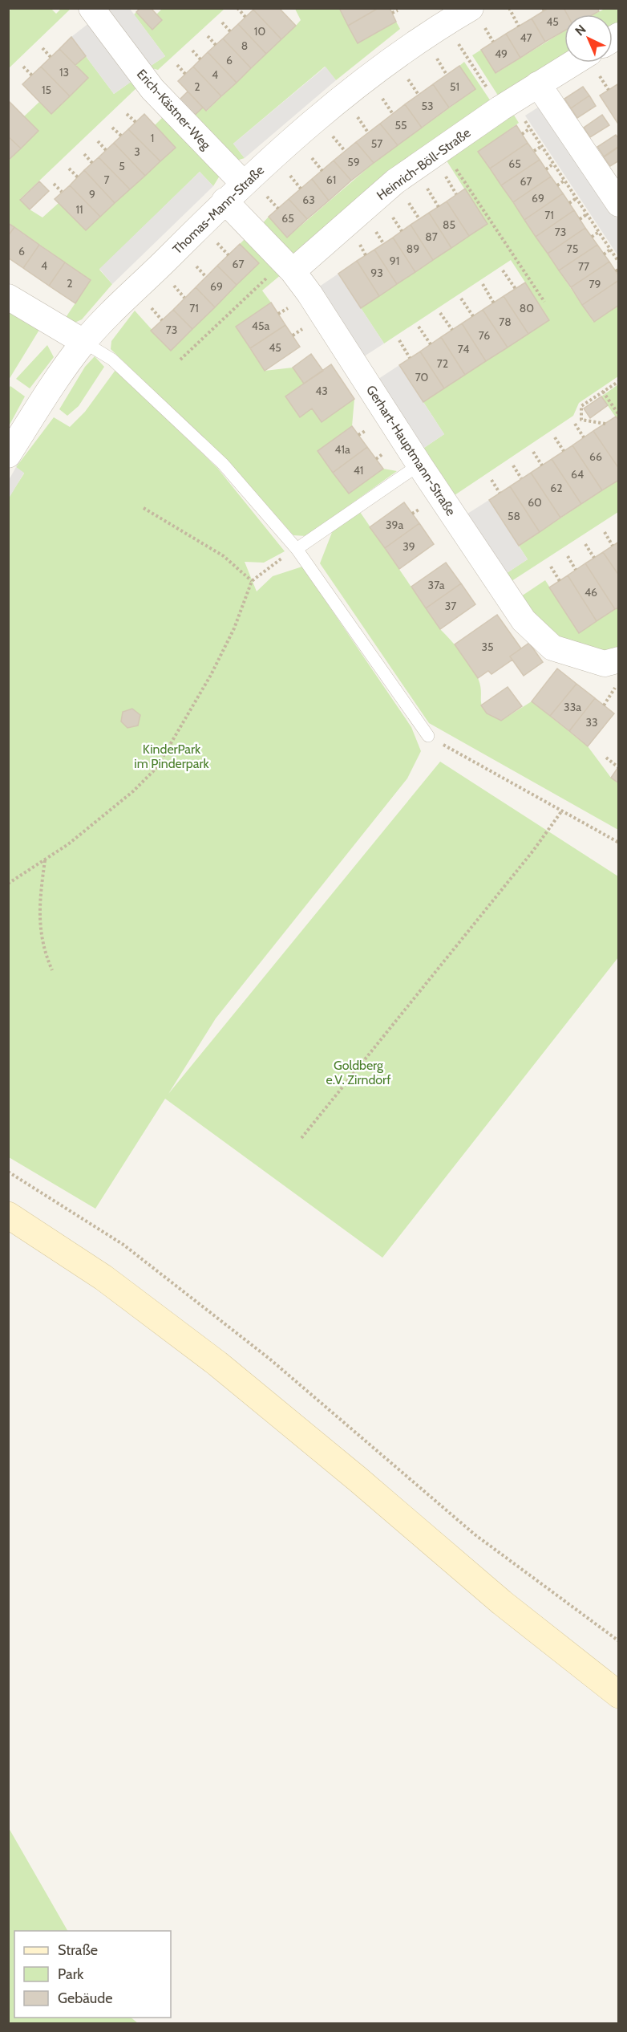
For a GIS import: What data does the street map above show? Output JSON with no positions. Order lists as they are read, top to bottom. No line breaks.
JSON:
{"streets":{"street":["Erich-Kästner-Weg","Heinrich-Böll-Straße","Thomas-Mann-Straße","Gerhart-Hauptmann-Straße"]},"crossings":[["Erich-Kästner-Weg","Thomas-Mann-Straße"],["Heinrich-Böll-Straße","Gerhart-Hauptmann-Straße"],["Thomas-Mann-Straße","Gerhart-Hauptmann-Straße"]],"parks":["KinderPark im Pinderpark","Goldberg e.V. Zirndorf"],"house_numbers":["45","10","47","8","49","6","13","4","2","51","15","53","55","1","57","3","59","65","5","7","61","67","9","69","63","11","71","65","85","73","87","89","75","6","91","67","4","77","93","2","79","69","71","80","78","45a","73","76","45","74","72","70","43","41a","66","41","64","62","60","58","39a","39","37a","46","37","35","33a","33"],"legend":["Straße","Park","Gebäude"],"north":"top left"}
